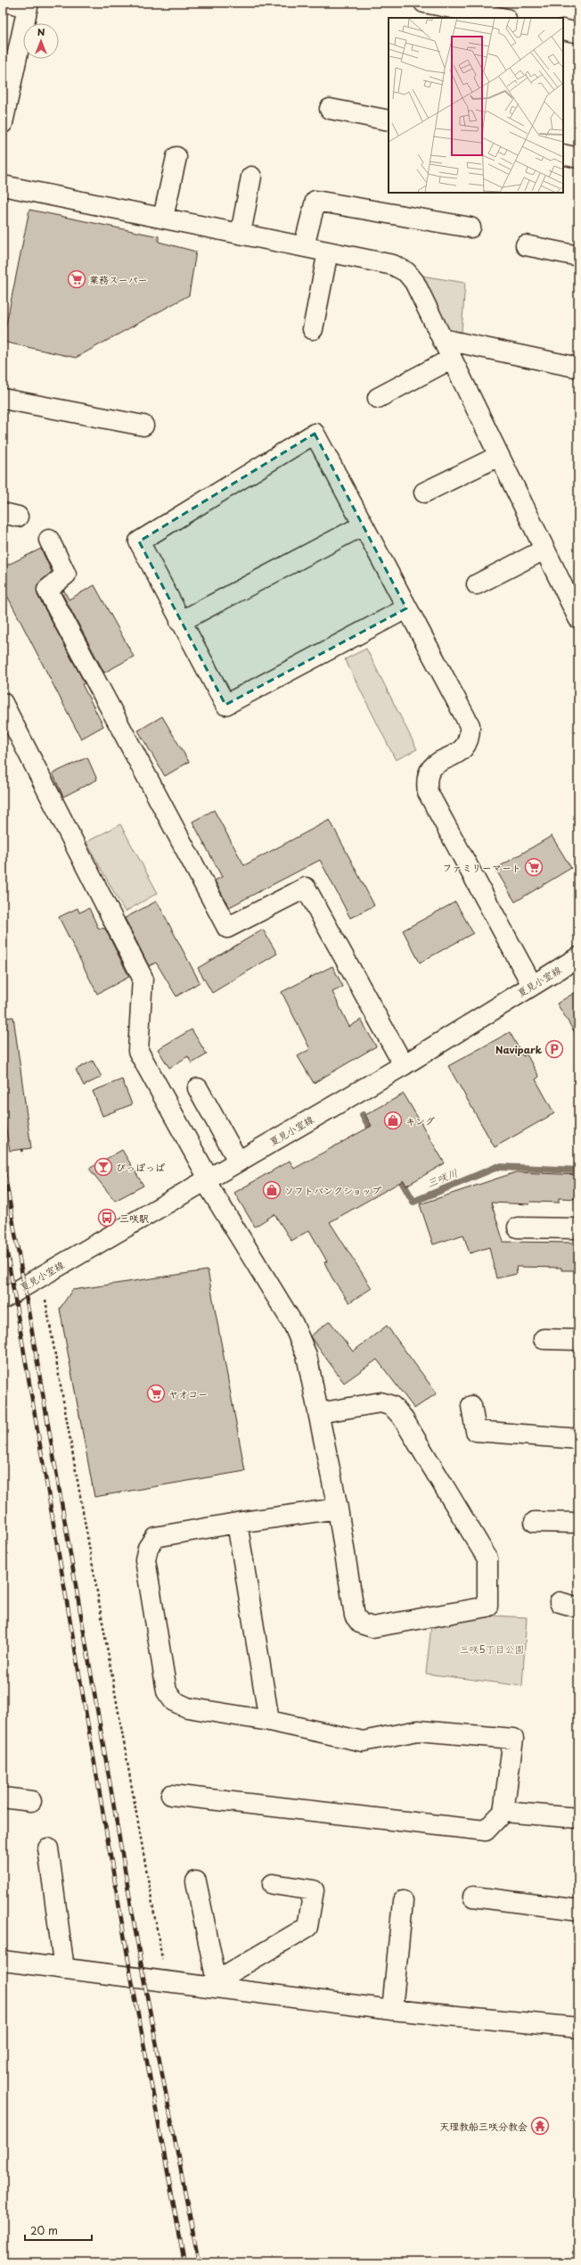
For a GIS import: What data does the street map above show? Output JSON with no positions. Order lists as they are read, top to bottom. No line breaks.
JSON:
{"streets":{"street":["夏見小室線"]},"water":["三咲川"],"parks":["三咲5丁目公園"],"places":{"supermarket":["業務スーパー","ファミリーマート","ヤオコー"],"parking":["Navipark"],"shop":["キング","ソフトバンクショップ"],"bar":["ぴっぽっぱ"],"bus stop":["三咲駅"],"temple":["天理教船三咲分教会"]},"scale_bar":"20 m","north":"top"}
